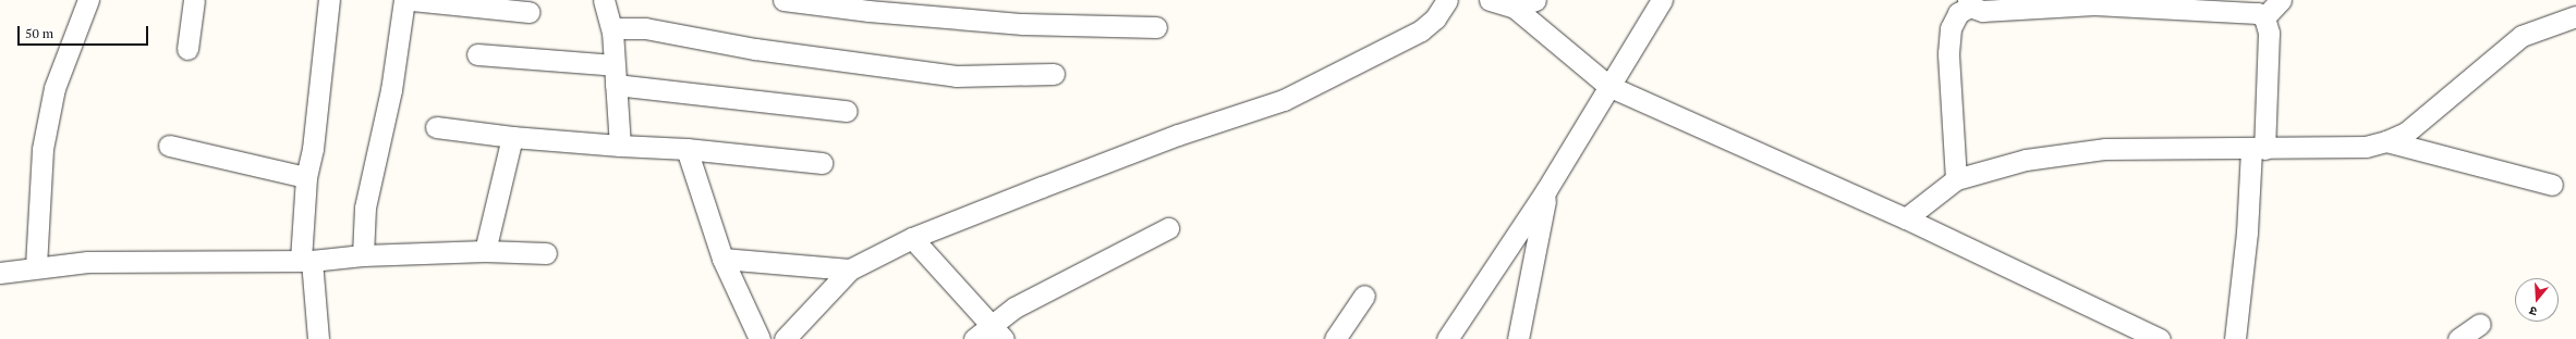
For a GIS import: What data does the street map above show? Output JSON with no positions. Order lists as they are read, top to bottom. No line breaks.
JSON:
{"scale_bar":"50 m","north":"bottom"}
